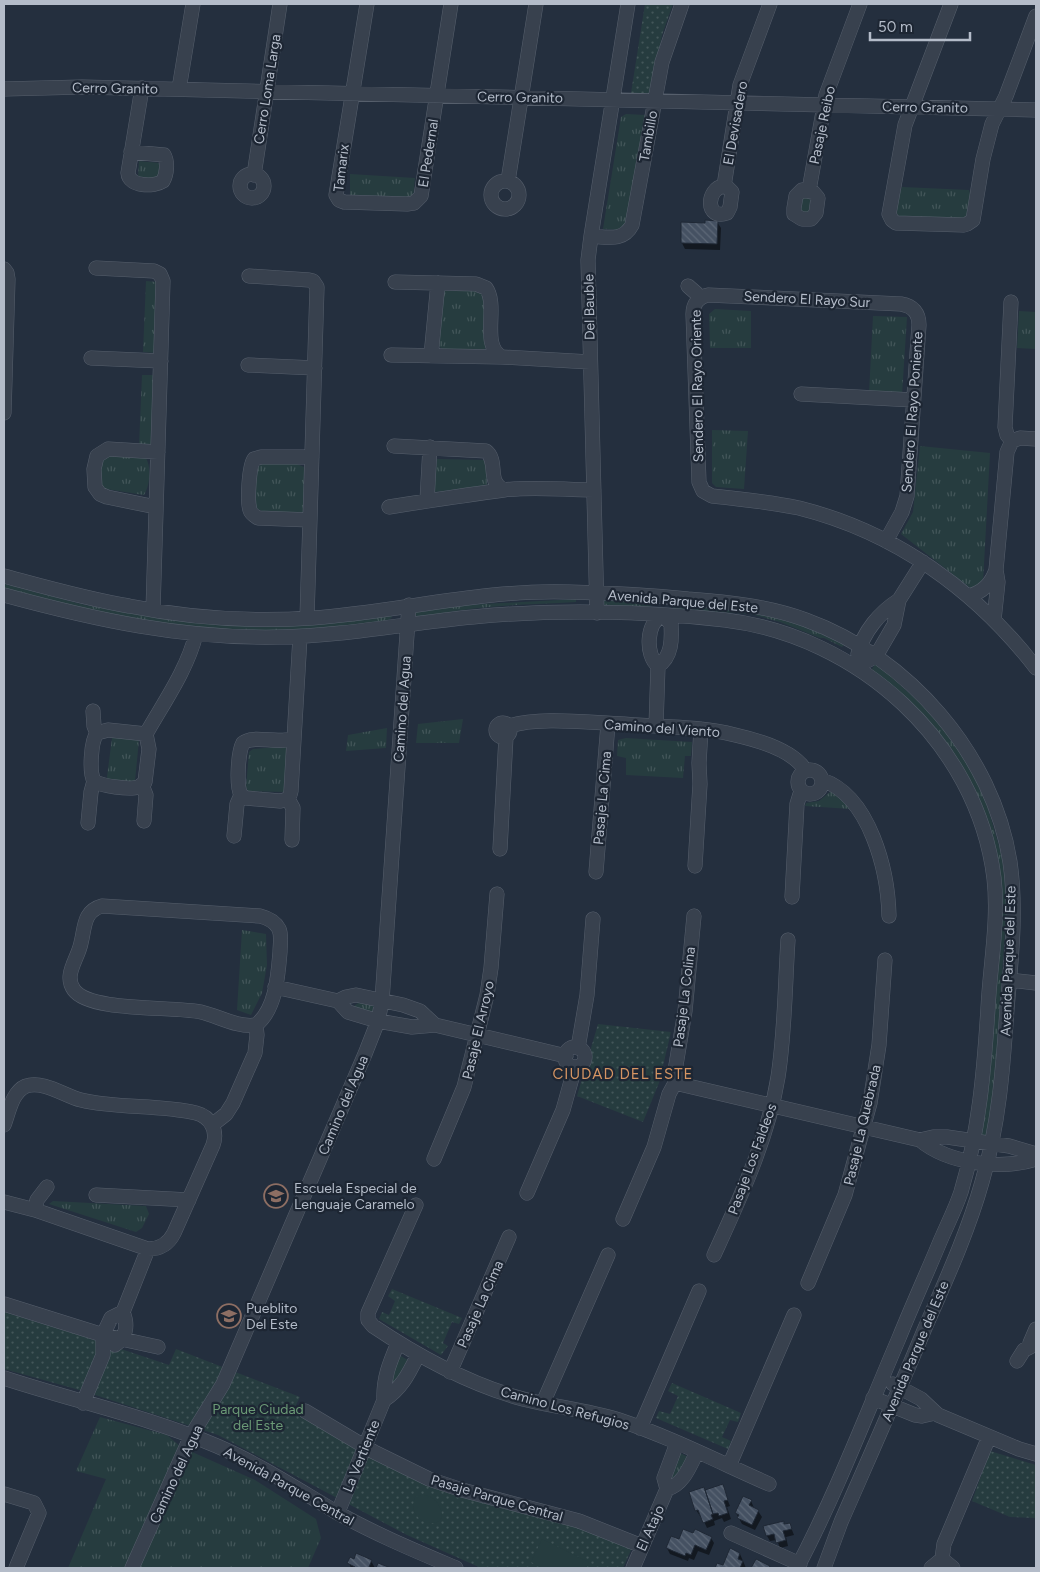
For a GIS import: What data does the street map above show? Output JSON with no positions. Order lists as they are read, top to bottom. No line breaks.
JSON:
{"streets":{"street":["Cerro Granito","Cerro Loma Larga","El Devisadero","Pasaje Reibo","Tambillo","El Pedernal","Tamarix","Sendero El Rayo Sur","Del Bauble","Sendero El Rayo Oriente","Sendero El Rayo Poniente","Avenida Parque del Este","Camino del Agua","Camino del Viento","Pasaje La Cima","Pasaje La Colina","Pasaje El Arroyo","Pasaje La Quebrada","Pasaje Los Faldeos","Camino Los Refugios","La Vertiente","Avenida Parque Central","Pasaje Parque Central","El Atajo"]},"crossings":[["Cerro Granito","Cerro Loma Larga"],["Cerro Granito","El Devisadero"],["Cerro Granito","Pasaje Reibo"],["Cerro Granito","Tambillo"],["Cerro Granito","El Pedernal"],["Cerro Granito","Tamarix"],["Cerro Granito","Del Bauble"],["Tambillo","Del Bauble"],["El Pedernal","Tamarix"],["Sendero El Rayo Sur","Sendero El Rayo Oriente"],["Sendero El Rayo Sur","Sendero El Rayo Poniente"],["Del Bauble","Avenida Parque del Este"],["Sendero El Rayo Oriente","Sendero El Rayo Poniente"],["Avenida Parque del Este","Camino del Agua"],["Camino del Agua","Avenida Parque Central"],["Camino del Viento","Pasaje La Cima"],["Pasaje La Cima","Camino Los Refugios"],["Camino Los Refugios","La Vertiente"],["Camino Los Refugios","El Atajo"],["La Vertiente","Avenida Parque Central"],["La Vertiente","Pasaje Parque Central"],["Pasaje Parque Central","El Atajo"]],"districts":["CIUDAD DEL ESTE"],"parks":["Parque Ciudad del Este"],"places":{"school or university":["Escuela Especial de Lenguaje Caramelo","Pueblito Del Este"]},"scale_bar":"50 m"}
